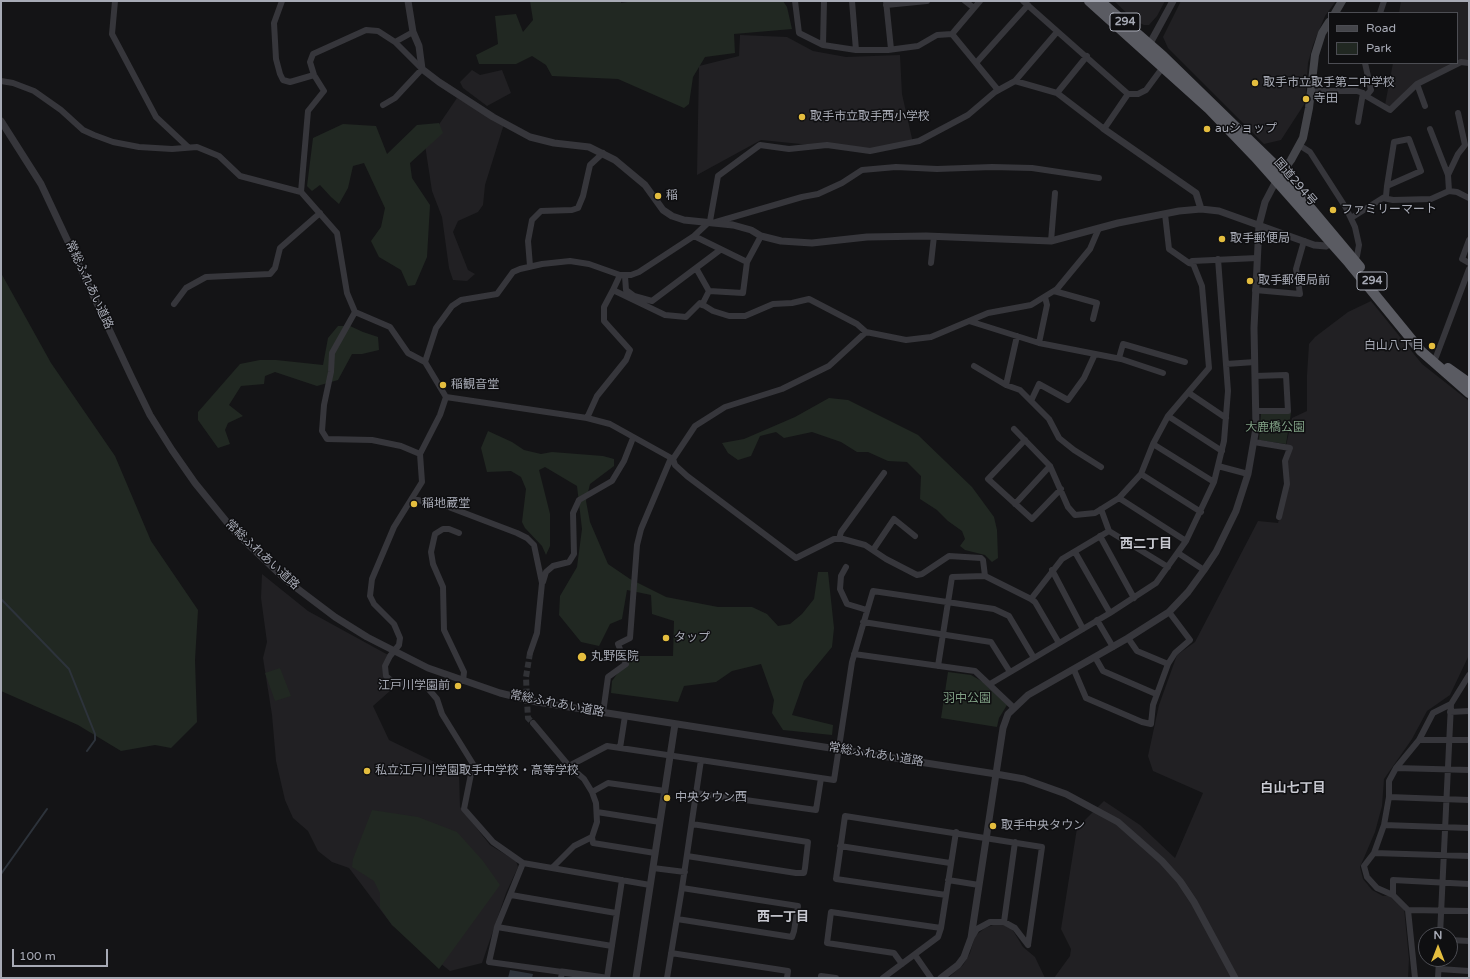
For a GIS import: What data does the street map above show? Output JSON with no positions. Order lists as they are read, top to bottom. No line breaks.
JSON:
{"streets":{"highway":["294","国道294号"],"street":["常総ふれあい道路"]},"districts":["西二丁目","白山七丁目","西一丁目"],"parks":["大鹿橋公園","羽中公園"],"places":["取手市立取手第二中学校","寺田","取手市立取手西小学校","auショップ","稲","ファミリーマート","取手郵便局","取手郵便局前","白山八丁目","稲観音堂","稲地蔵堂","タップ","丸野医院","江戸川学園前","私立江戸川学園取手中学校・高等学校","中央タウン西","取手中央タウン"],"legend":["Road","Park"],"scale_bar":"100 m","north":"top"}
